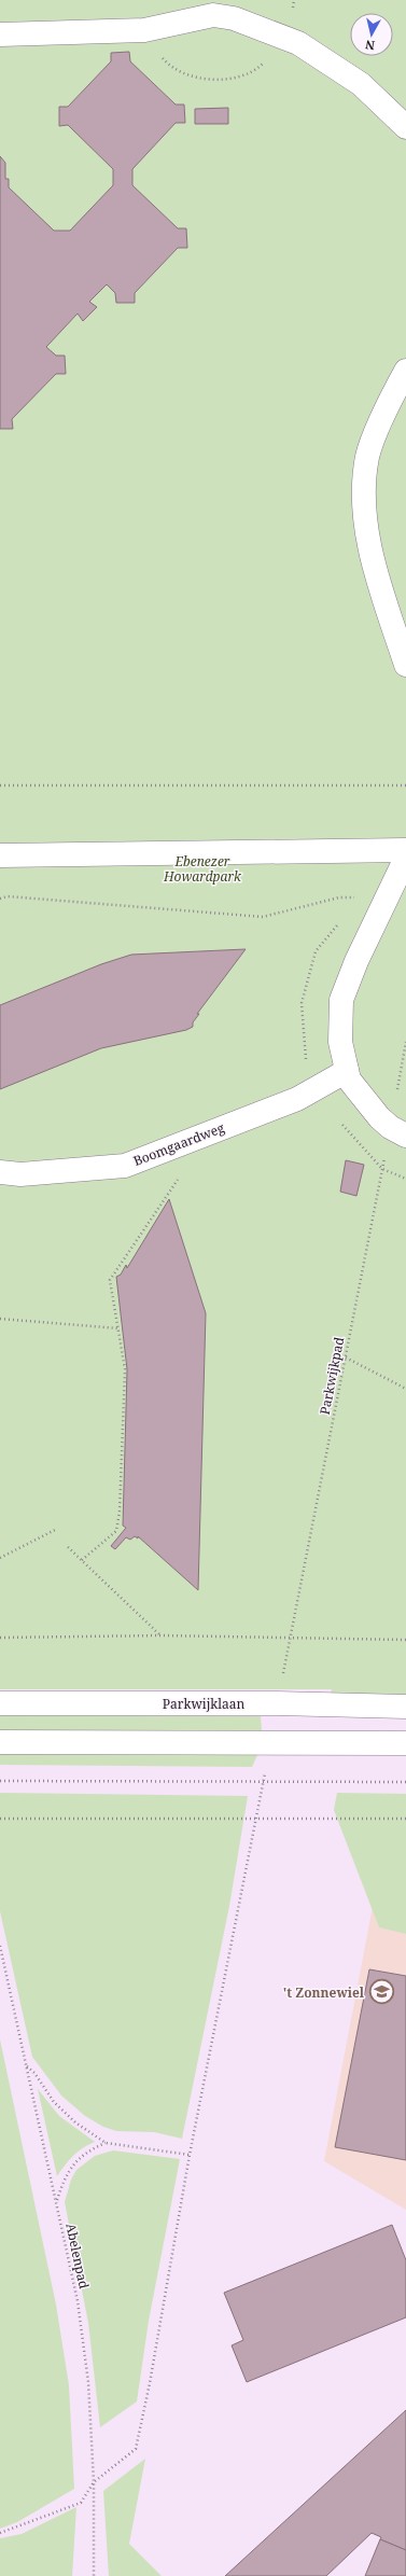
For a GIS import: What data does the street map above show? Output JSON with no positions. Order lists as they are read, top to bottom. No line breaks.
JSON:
{"streets":{"street":["Boomgaardweg","Parkwijklaan"],"path":["Parkwijkpad","Abelenpad"]},"crossings":[["Parkwijkpad","Parkwijklaan"]],"parks":["Ebenezer Howardpark"],"places":{"school or university":["'t Zonnewiel"]},"north":"bottom"}
